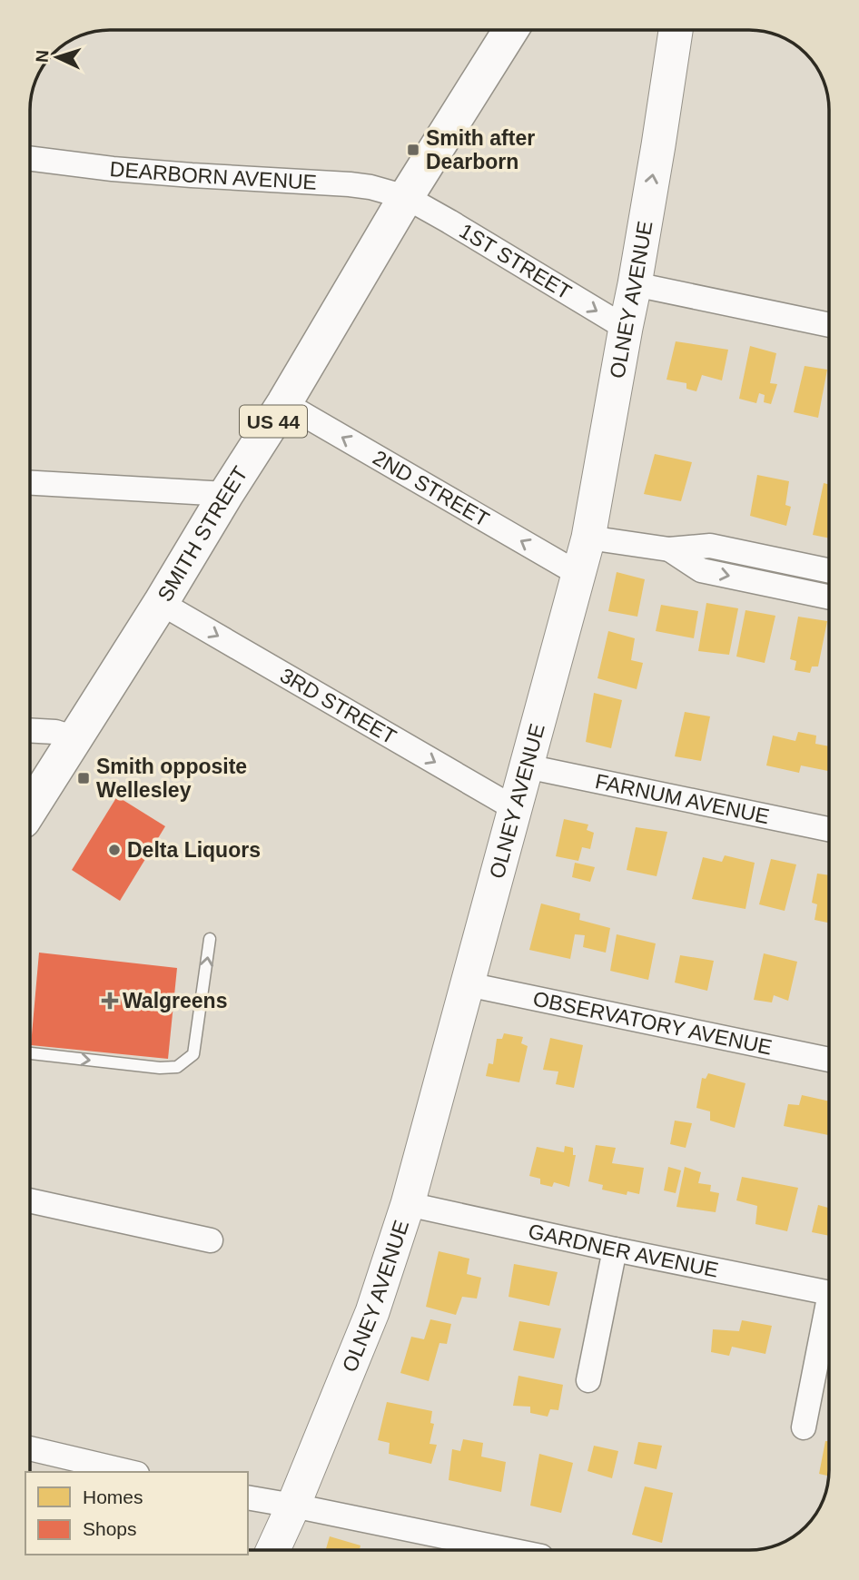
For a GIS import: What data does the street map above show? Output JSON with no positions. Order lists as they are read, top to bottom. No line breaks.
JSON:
{"streets":{"main road":["US 44","SMITH STREET"],"street":["DEARBORN AVENUE","1ST STREET","OLNEY AVENUE","2ND STREET","3RD STREET","FARNUM AVENUE","OBSERVATORY AVENUE","GARDNER AVENUE"]},"crossings":[["DEARBORN AVENUE","1ST STREET"],["DEARBORN AVENUE","SMITH STREET"],["1ST STREET","OLNEY AVENUE"],["1ST STREET","SMITH STREET"],["OLNEY AVENUE","2ND STREET"],["OLNEY AVENUE","3RD STREET"],["OLNEY AVENUE","FARNUM AVENUE"],["OLNEY AVENUE","OBSERVATORY AVENUE"],["OLNEY AVENUE","GARDNER AVENUE"],["2ND STREET","SMITH STREET"],["SMITH STREET","3RD STREET"]],"one_way":["1ST STREET","2ND STREET","3RD STREET"],"places":{"transit":["Smith after Dearborn","Smith opposite Wellesley"],"other":["Delta Liquors"],"health":["Walgreens"]},"legend":["Homes","Shops"],"north":"left"}
